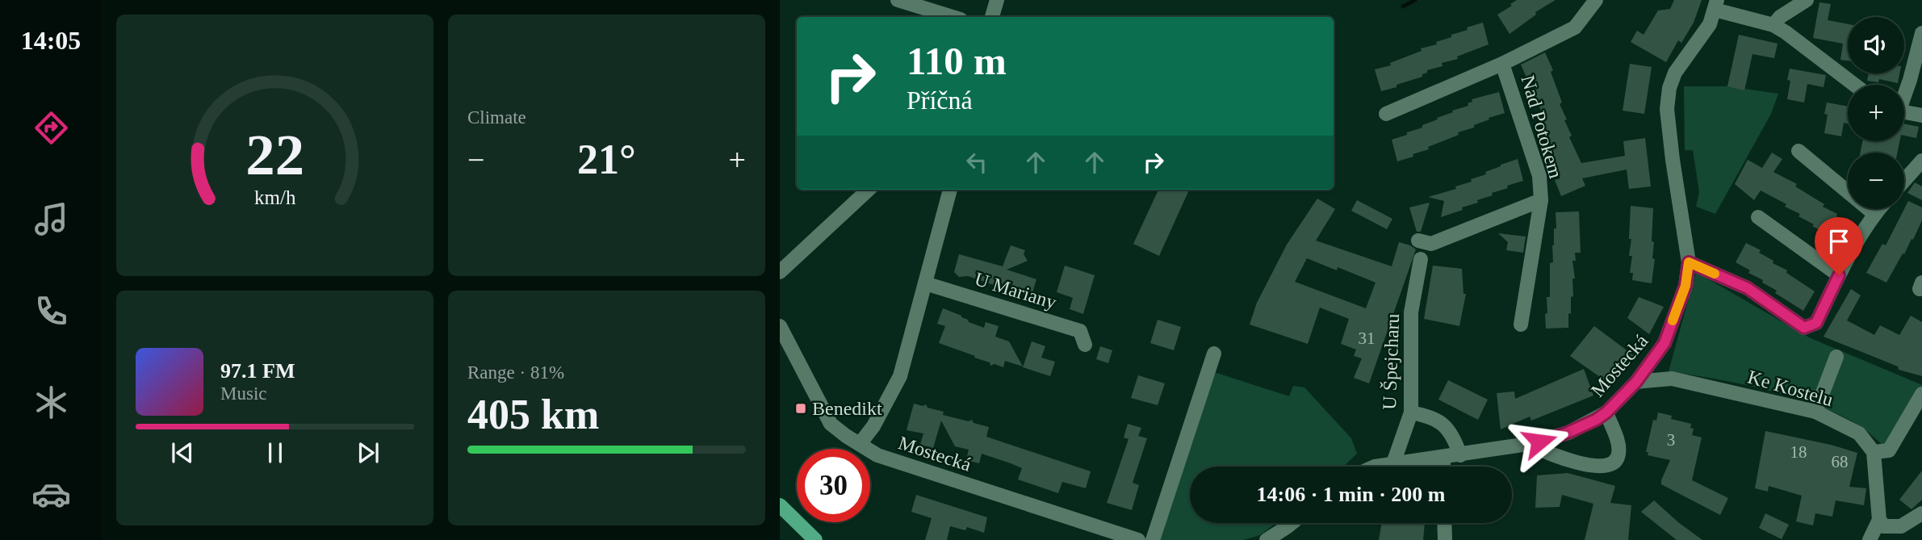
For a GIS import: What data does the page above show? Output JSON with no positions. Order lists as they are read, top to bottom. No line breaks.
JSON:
{"streets":{"street":["Nad Potokem","U Mariany","U Špejcharu","Mostecká","Ke Kostelu"]},"crossings":[["U Špejcharu","Mostecká"],["Mostecká","Ke Kostelu"]],"places":{"transit":["Benedikt"]},"house_numbers":["31","3","18","68"],"page":{"tabs":"14:05","tile":["Climate",["Range · 81%","405 km"]],"map_buttons":["+","−"],"turn":["110 m","Příčná"],"heat":["−","21°","+"],"song":["97.1 FM","Music"],"limit":"30","trip":"14:06 · 1 min · 200 m","gauge":["22","km/h"]}}
